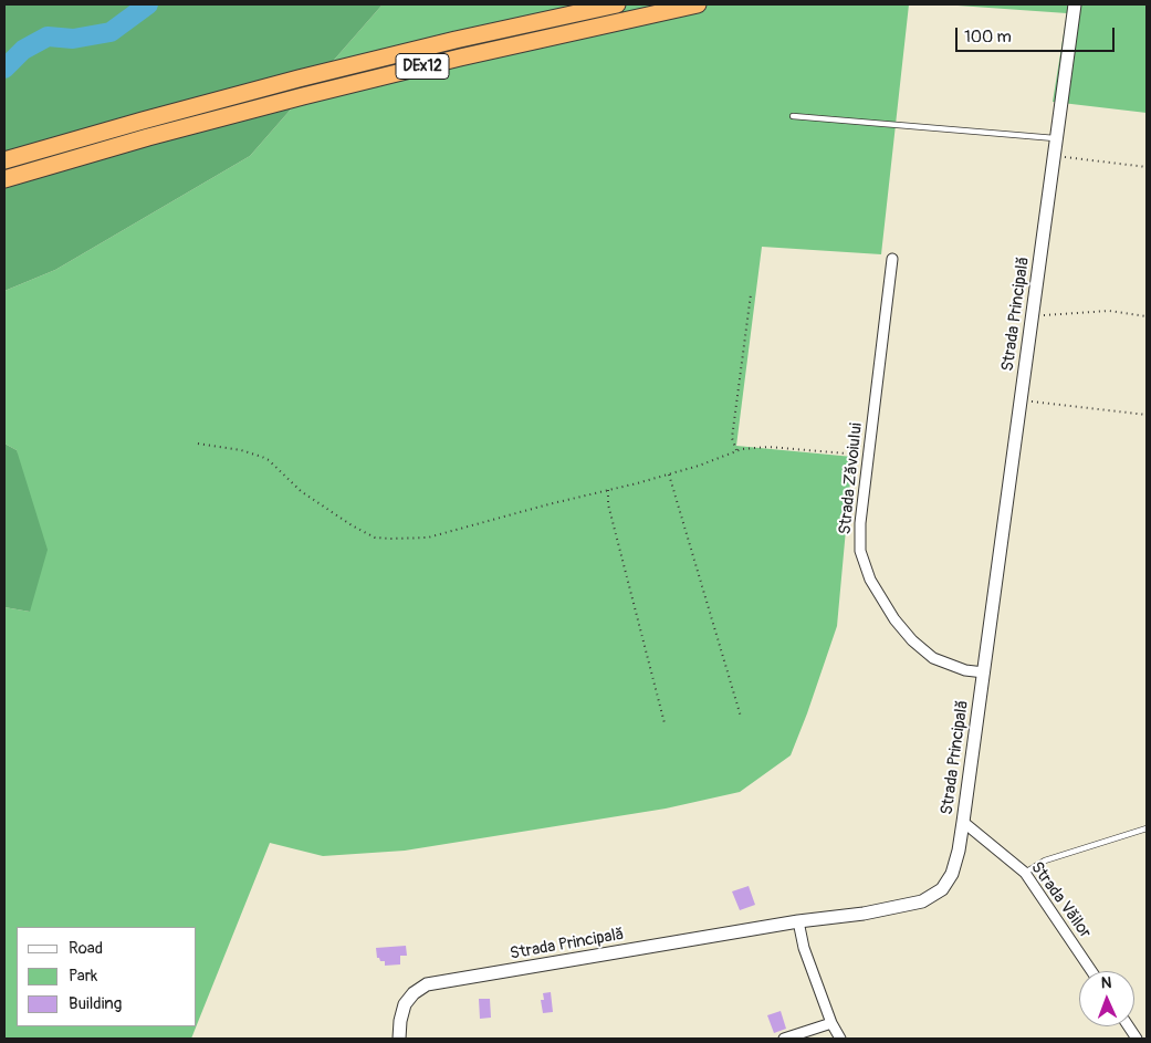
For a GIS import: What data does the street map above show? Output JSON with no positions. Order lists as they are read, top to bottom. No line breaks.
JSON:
{"streets":{"highway":["DEx12"],"street":["Strada Principală","Strada Zăvoiului","Strada Văilor"]},"crossings":[["Strada Principală","Strada Zăvoiului"],["Strada Principală","Strada Văilor"]],"legend":["Road","Park","Building"],"scale_bar":"100 m","north":"top"}
